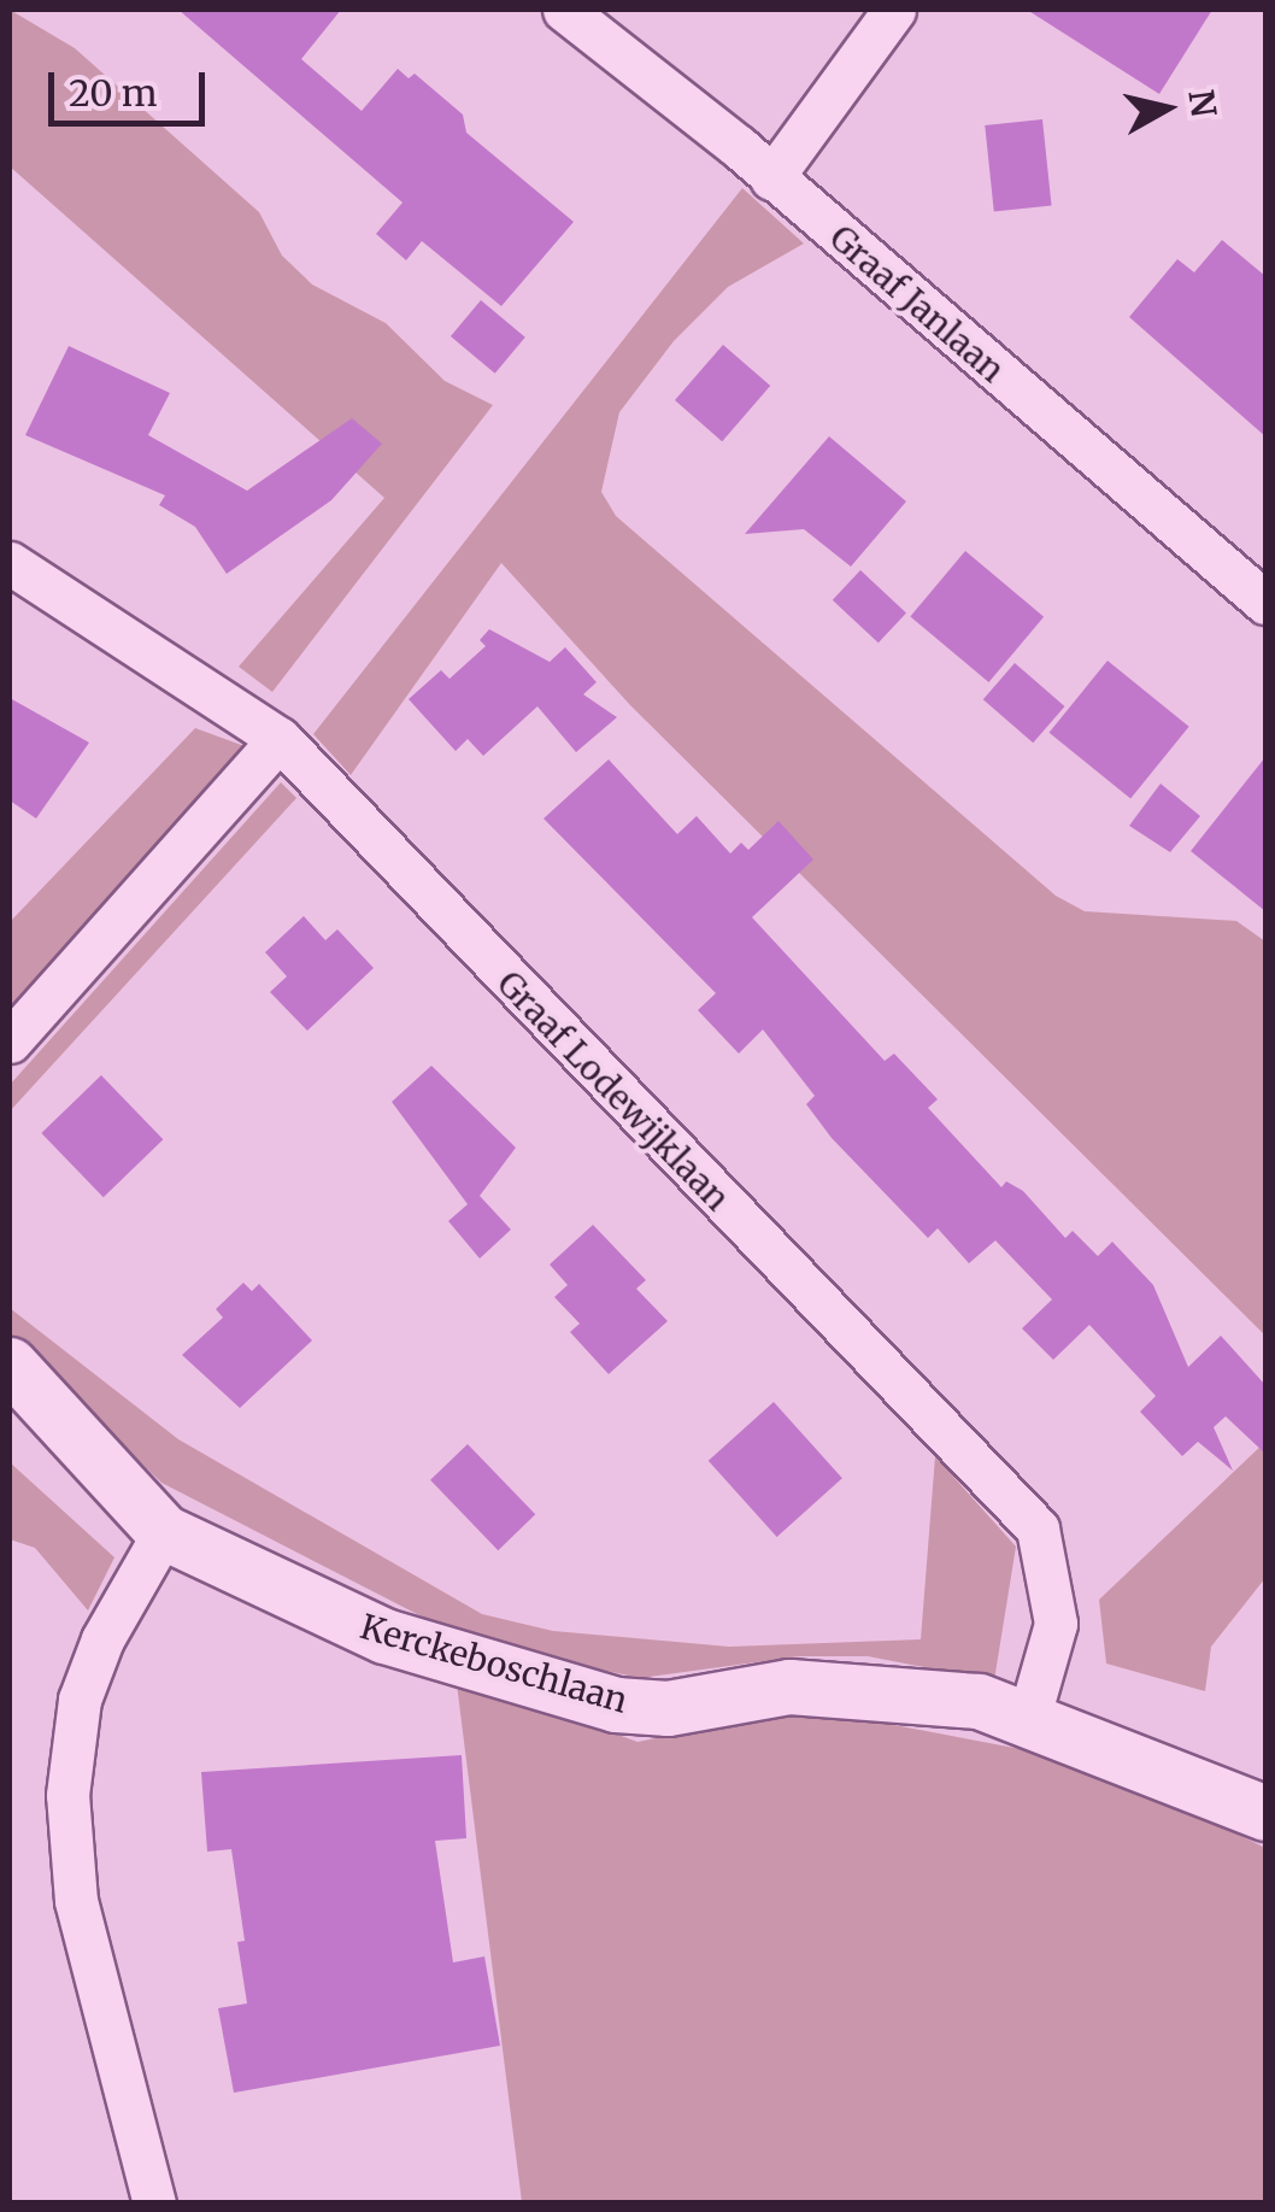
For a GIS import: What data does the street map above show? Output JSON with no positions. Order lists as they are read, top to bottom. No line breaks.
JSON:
{"streets":{"street":["Graaf Janlaan","Graaf Lodewijklaan","Kerckeboschlaan"]},"crossings":[["Graaf Lodewijklaan","Kerckeboschlaan"]],"scale_bar":"20 m","north":"right"}
